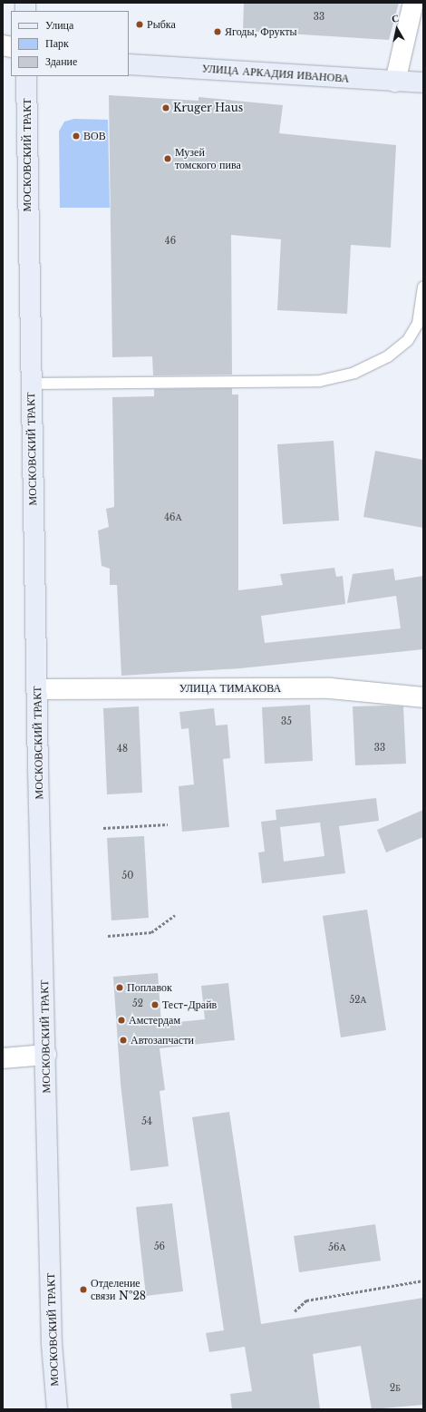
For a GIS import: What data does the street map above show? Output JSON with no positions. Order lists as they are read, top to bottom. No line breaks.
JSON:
{"streets":{"main road":["УЛИЦА АРКАДИЯ ИВАНОВА","МОСКОВСКИЙ ТРАКТ"],"street":["УЛИЦА ТИМАКОВА"]},"crossings":[["МОСКОВСКИЙ ТРАКТ","УЛИЦА ТИМАКОВА"]],"places":["Рыбка","Ягоды, Фрукты","Kruger Haus","ВОВ","Музей томского пива","Поплавок","Тест-Драйв","Амстердам","Автозапчасти","Отделение связи №28"],"house_numbers":["33","46","46А","35","33","48","50","52А","52","54","56","56А","2Б"],"legend":["Улица","Парк","Здание"],"north":"top"}
